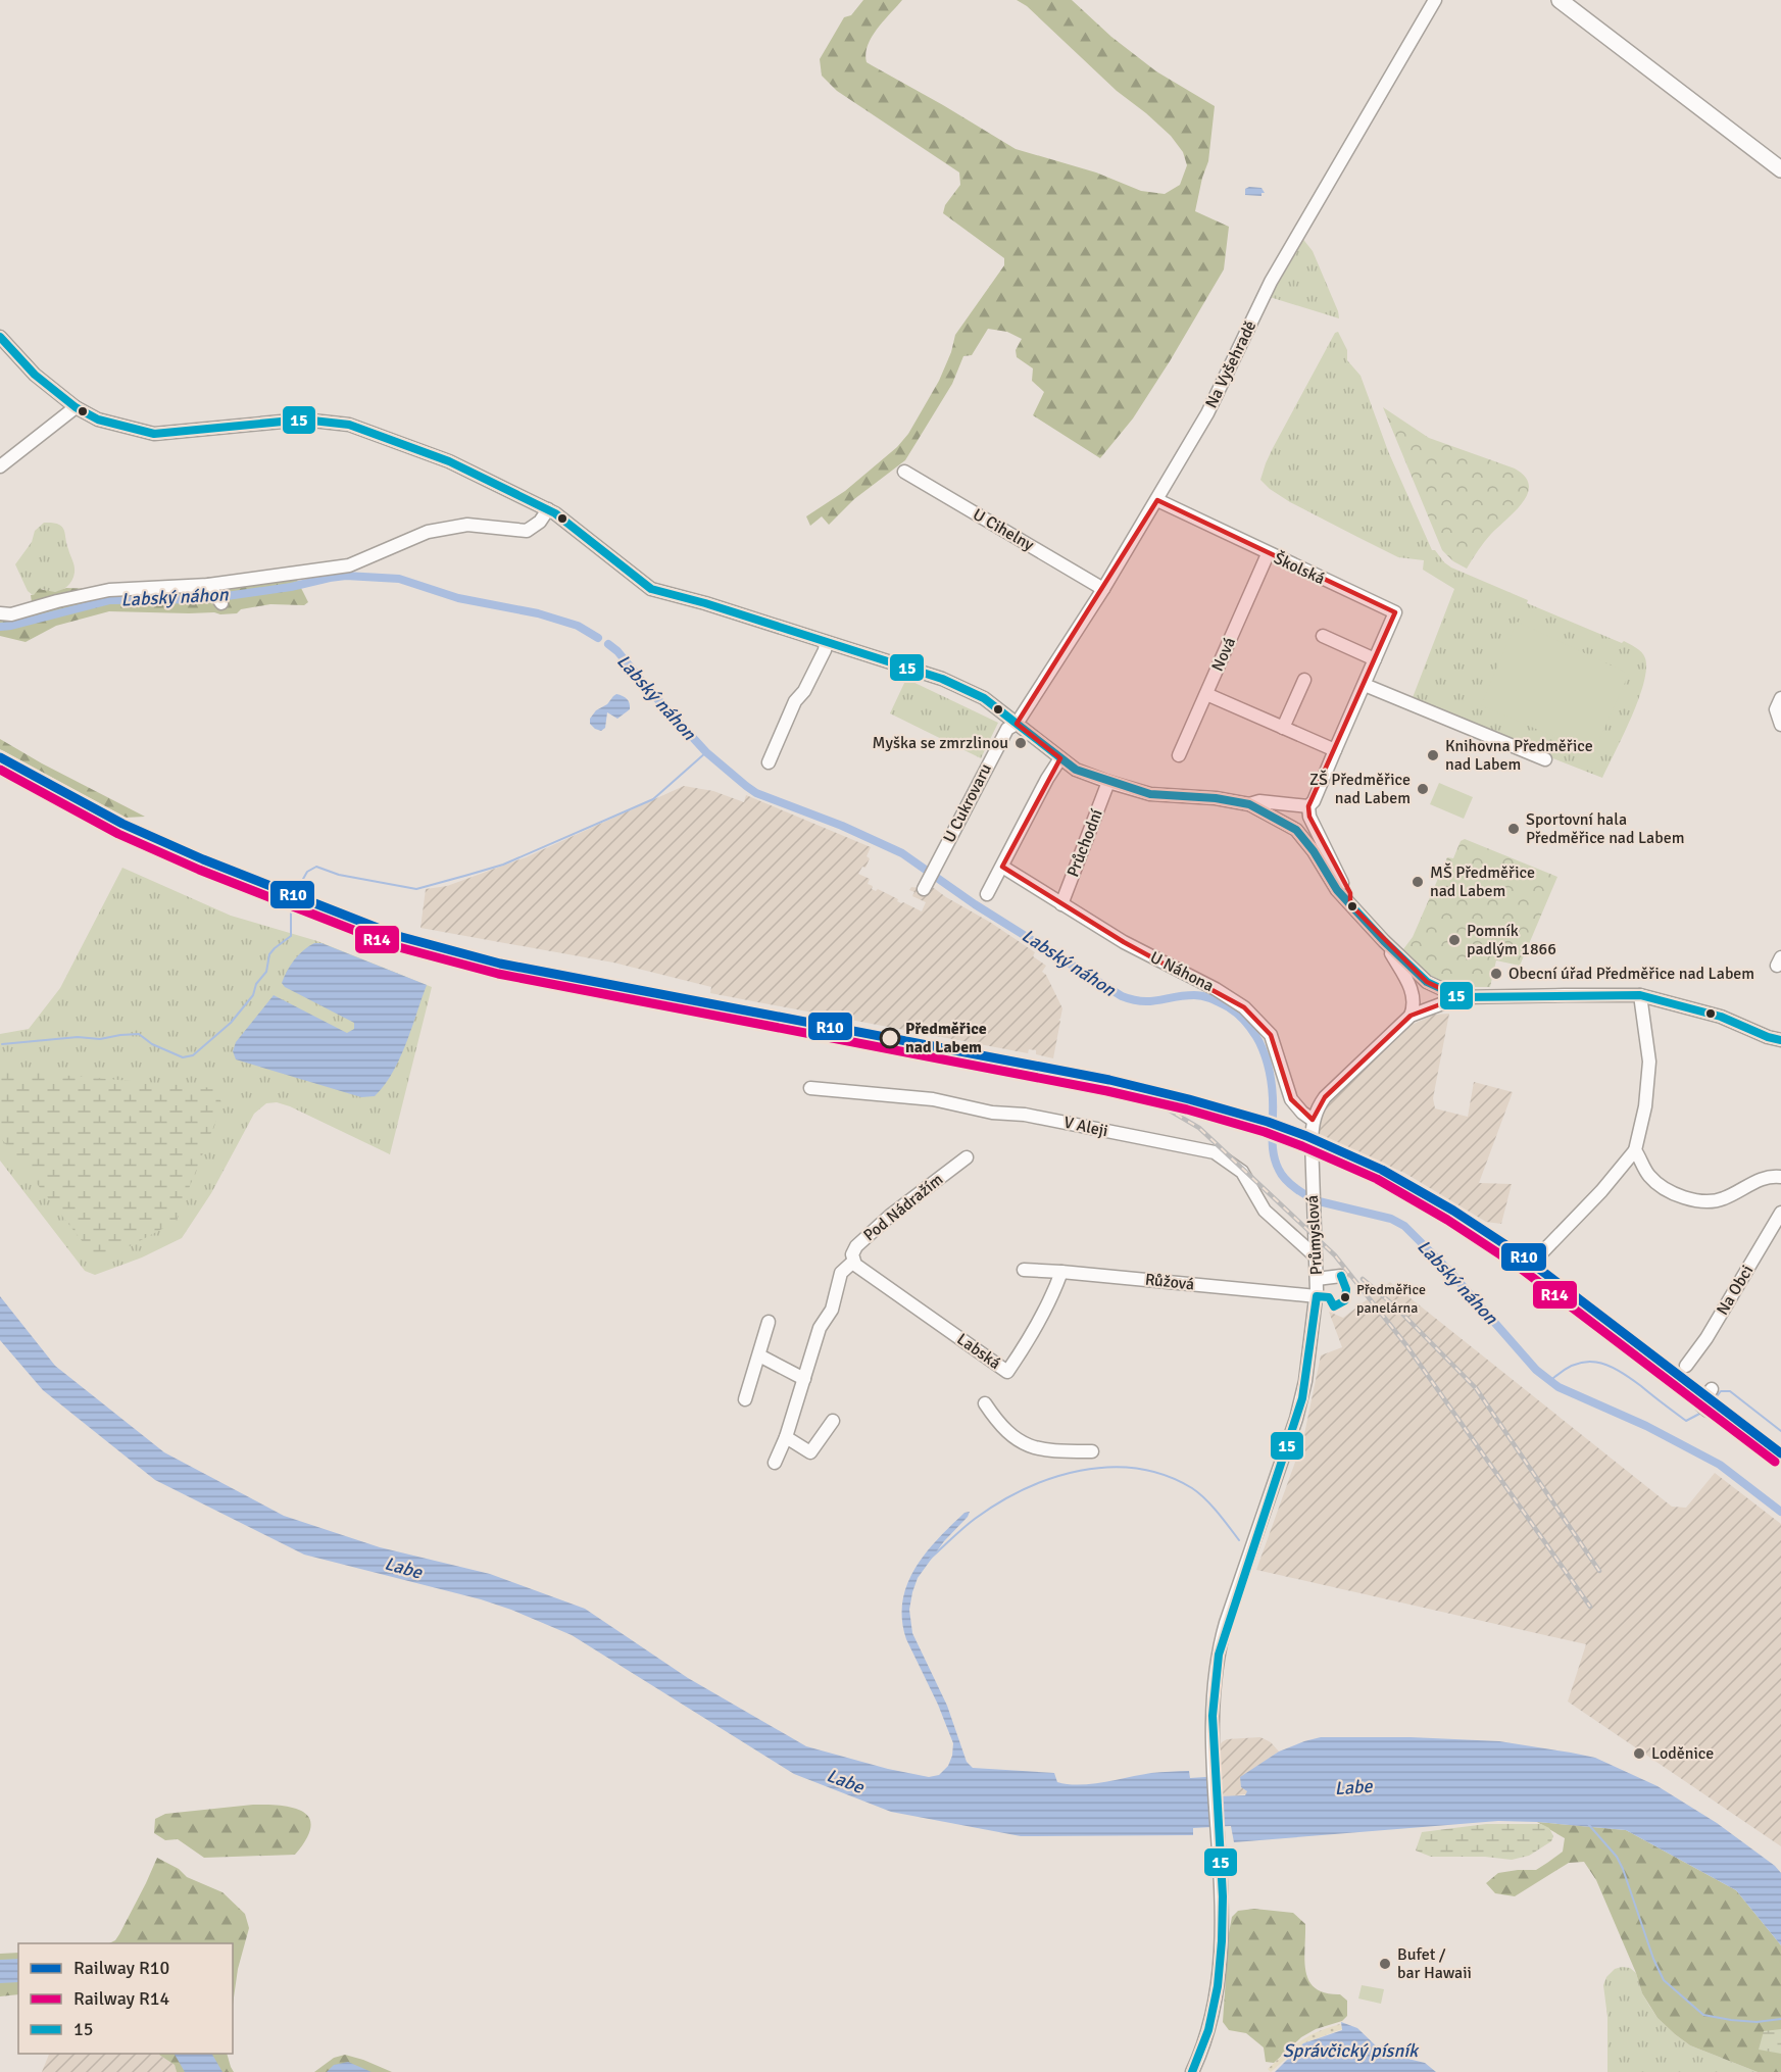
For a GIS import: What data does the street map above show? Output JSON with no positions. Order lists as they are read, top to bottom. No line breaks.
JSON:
{"streets":{"street":["Na Vyšehradě","U Cihelny","Školská","Nová","U Cukrovaru","Průchodní","U Náhona","V Aleji","Pod Nádražím","Průmyslová","Růžová","Na Obci","Labská"]},"crossings":[["Na Vyšehradě","U Cihelny"],["Na Vyšehradě","Školská"],["Na Vyšehradě","U Cukrovaru"],["Školská","Nová"],["Průchodní","U Náhona"],["U Náhona","Průmyslová"],["V Aleji","Průmyslová"],["Pod Nádražím","Labská"],["Průmyslová","Růžová"],["Růžová","Labská"]],"water":["Labský náhon","Labe","Správčický písník"],"places":["Myška se zmrzlinou","Knihovna Předměřice nad Labem","ZŠ Předměřice nad Labem","Sportovní hala Předměřice nad Labem","MŠ Předměřice nad Labem","Pomník padlým 1866","Obecní úřad Předměřice nad Labem","Předměřice nad Labem","Předměřice panelárna","Loděnice","Bufet / bar Hawaii"],"lines":["transit line 15","rail line R10","rail line R14"],"legend":["Railway R10","Railway R14","15"]}
